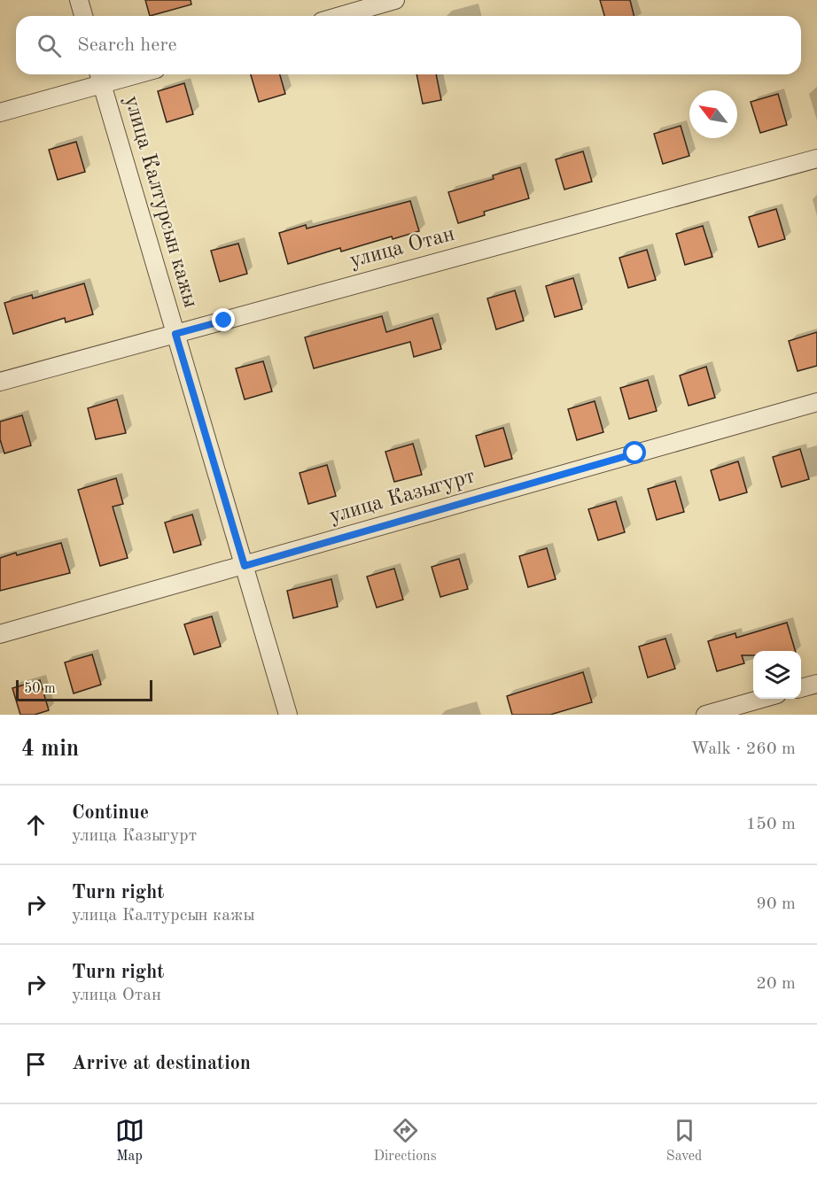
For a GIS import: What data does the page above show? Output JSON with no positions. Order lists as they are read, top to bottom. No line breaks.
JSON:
{"streets":{"street":["улица Калтурсын кажы","улица Отан","улица Казыгурт"]},"crossings":[["улица Калтурсын кажы","улица Отан"],["улица Калтурсын кажы","улица Казыгурт"]],"scale_bar":"50 m","north":"top left","page":{"search":"Search here","scale":"50 m","heading":["4 min","Walk · 260 m"],"list":[["Continue","улица Казыгурт","150 m"],["Turn right","улица Калтурсын кажы","90 m"],["Turn right","улица Отан","20 m"],"Arrive at destination"],"nav":["Map","Directions","Saved"]}}
